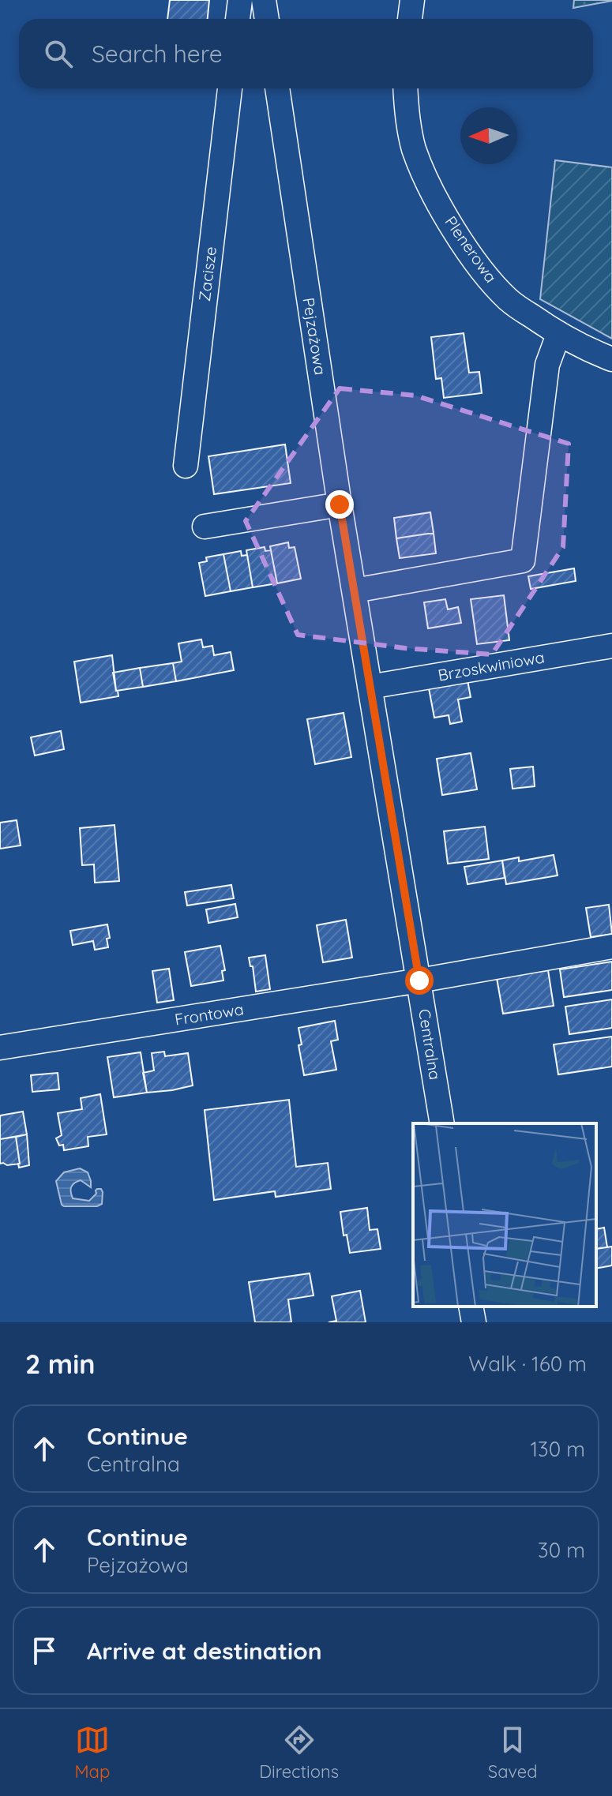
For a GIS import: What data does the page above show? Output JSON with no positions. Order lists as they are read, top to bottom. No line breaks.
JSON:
{"streets":{"street":["Plenerowa","Zacisze","Pejzażowa","Brzoskwiniowa","Frontowa","Centralna"]},"crossings":[["Pejzażowa","Centralna"],["Brzoskwiniowa","Centralna"],["Frontowa","Centralna"]],"north":"left","page":{"search":"Search here","heading":["2 min","Walk · 160 m"],"list":[["Continue","Centralna","130 m"],["Continue","Pejzażowa","30 m"],"Arrive at destination"],"nav":["Map","Directions","Saved"]}}
